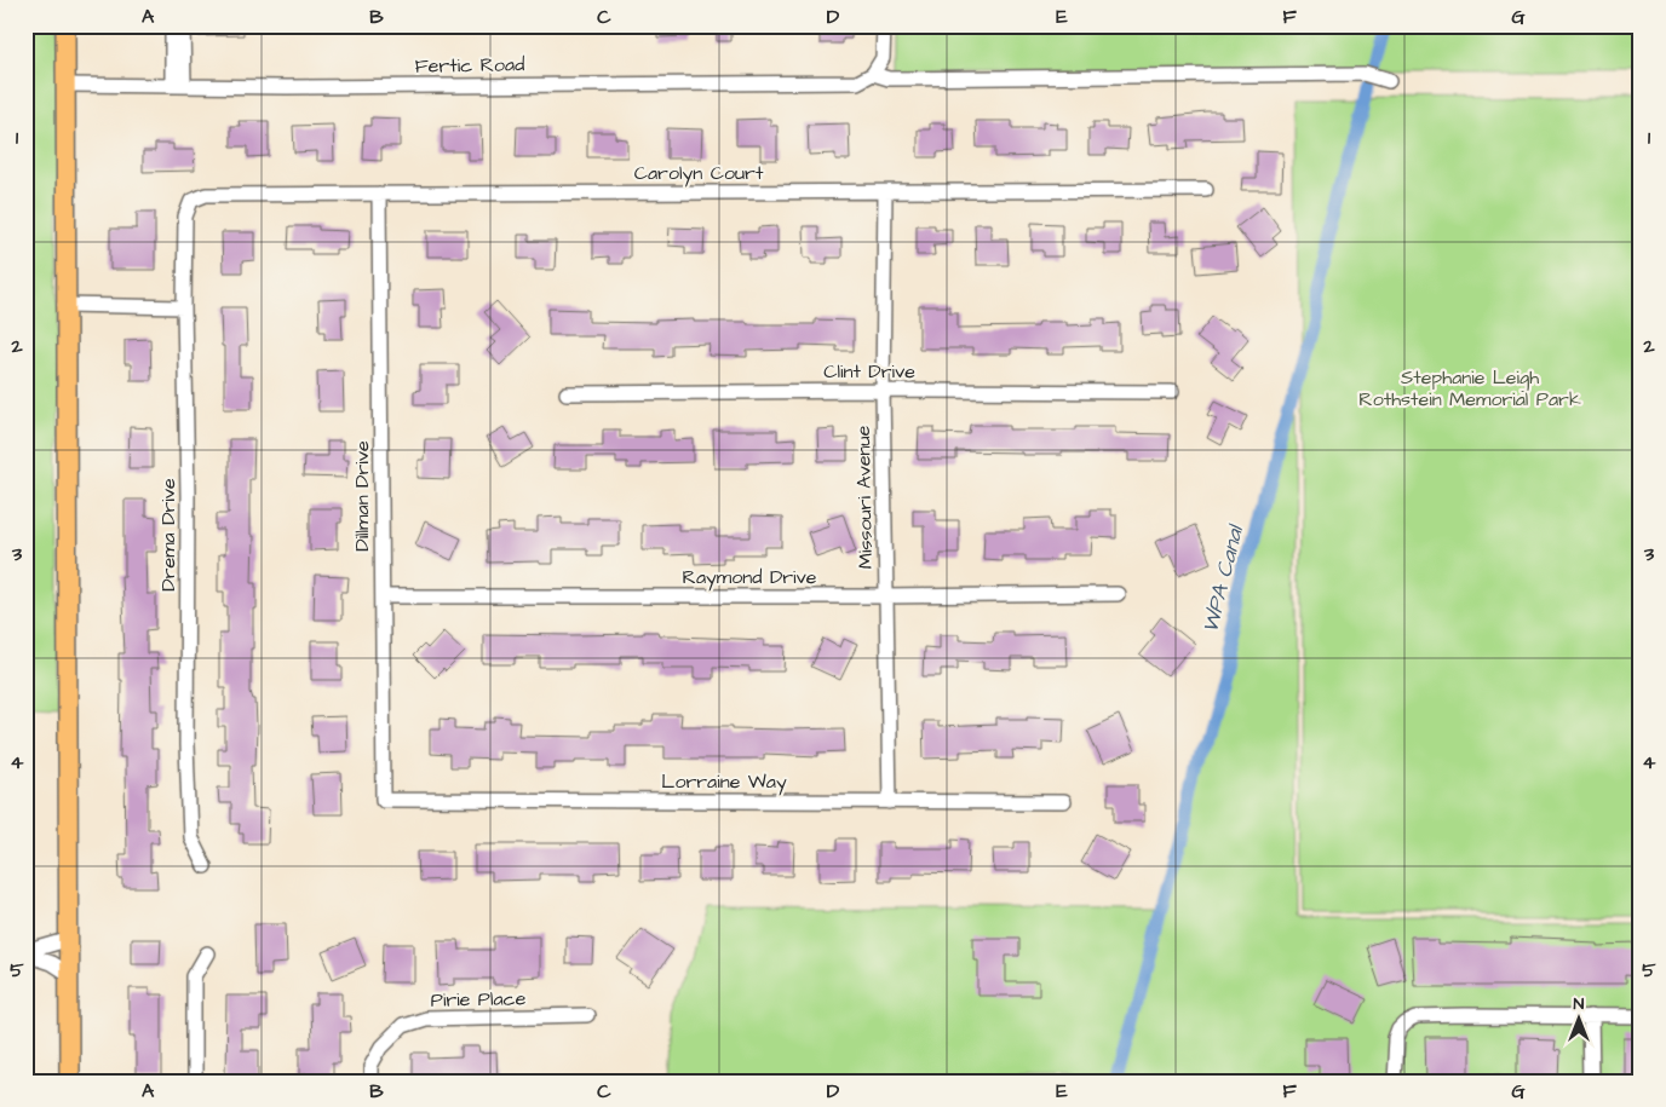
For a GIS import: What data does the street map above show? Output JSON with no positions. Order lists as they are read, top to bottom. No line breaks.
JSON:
{"streets":{"street":["Fertic Road","Carolyn Court","Clint Drive","Dillman Drive","Missouri Avenue","Drema Drive","Raymond Drive","Lorraine Way","Pirie Place"]},"crossings":[["Carolyn Court","Dillman Drive"],["Carolyn Court","Missouri Avenue"],["Carolyn Court","Drema Drive"],["Clint Drive","Missouri Avenue"],["Dillman Drive","Raymond Drive"],["Dillman Drive","Lorraine Way"],["Missouri Avenue","Raymond Drive"],["Missouri Avenue","Lorraine Way"]],"water":["WPA Canal"],"parks":["Stephanie Leigh Rothstein Memorial Park"],"north":"top","grid":{"columns":["A","B","C","D","E","F","G"],"rows":["1","2","3","4","5"]}}
